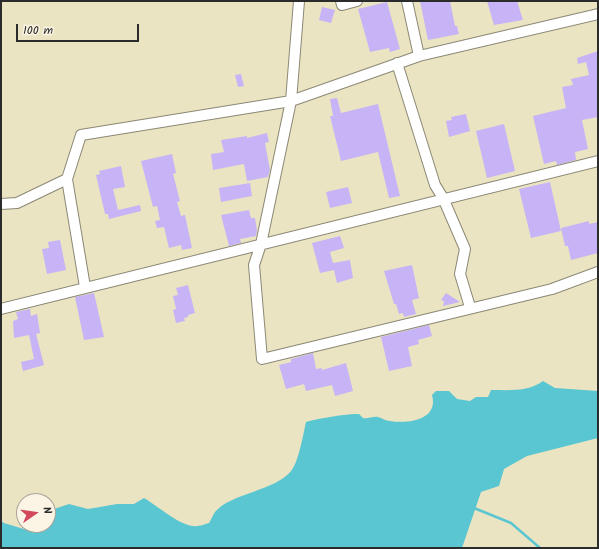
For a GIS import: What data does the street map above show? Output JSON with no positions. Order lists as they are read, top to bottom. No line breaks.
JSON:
{"scale_bar":"100 m","north":"right"}
